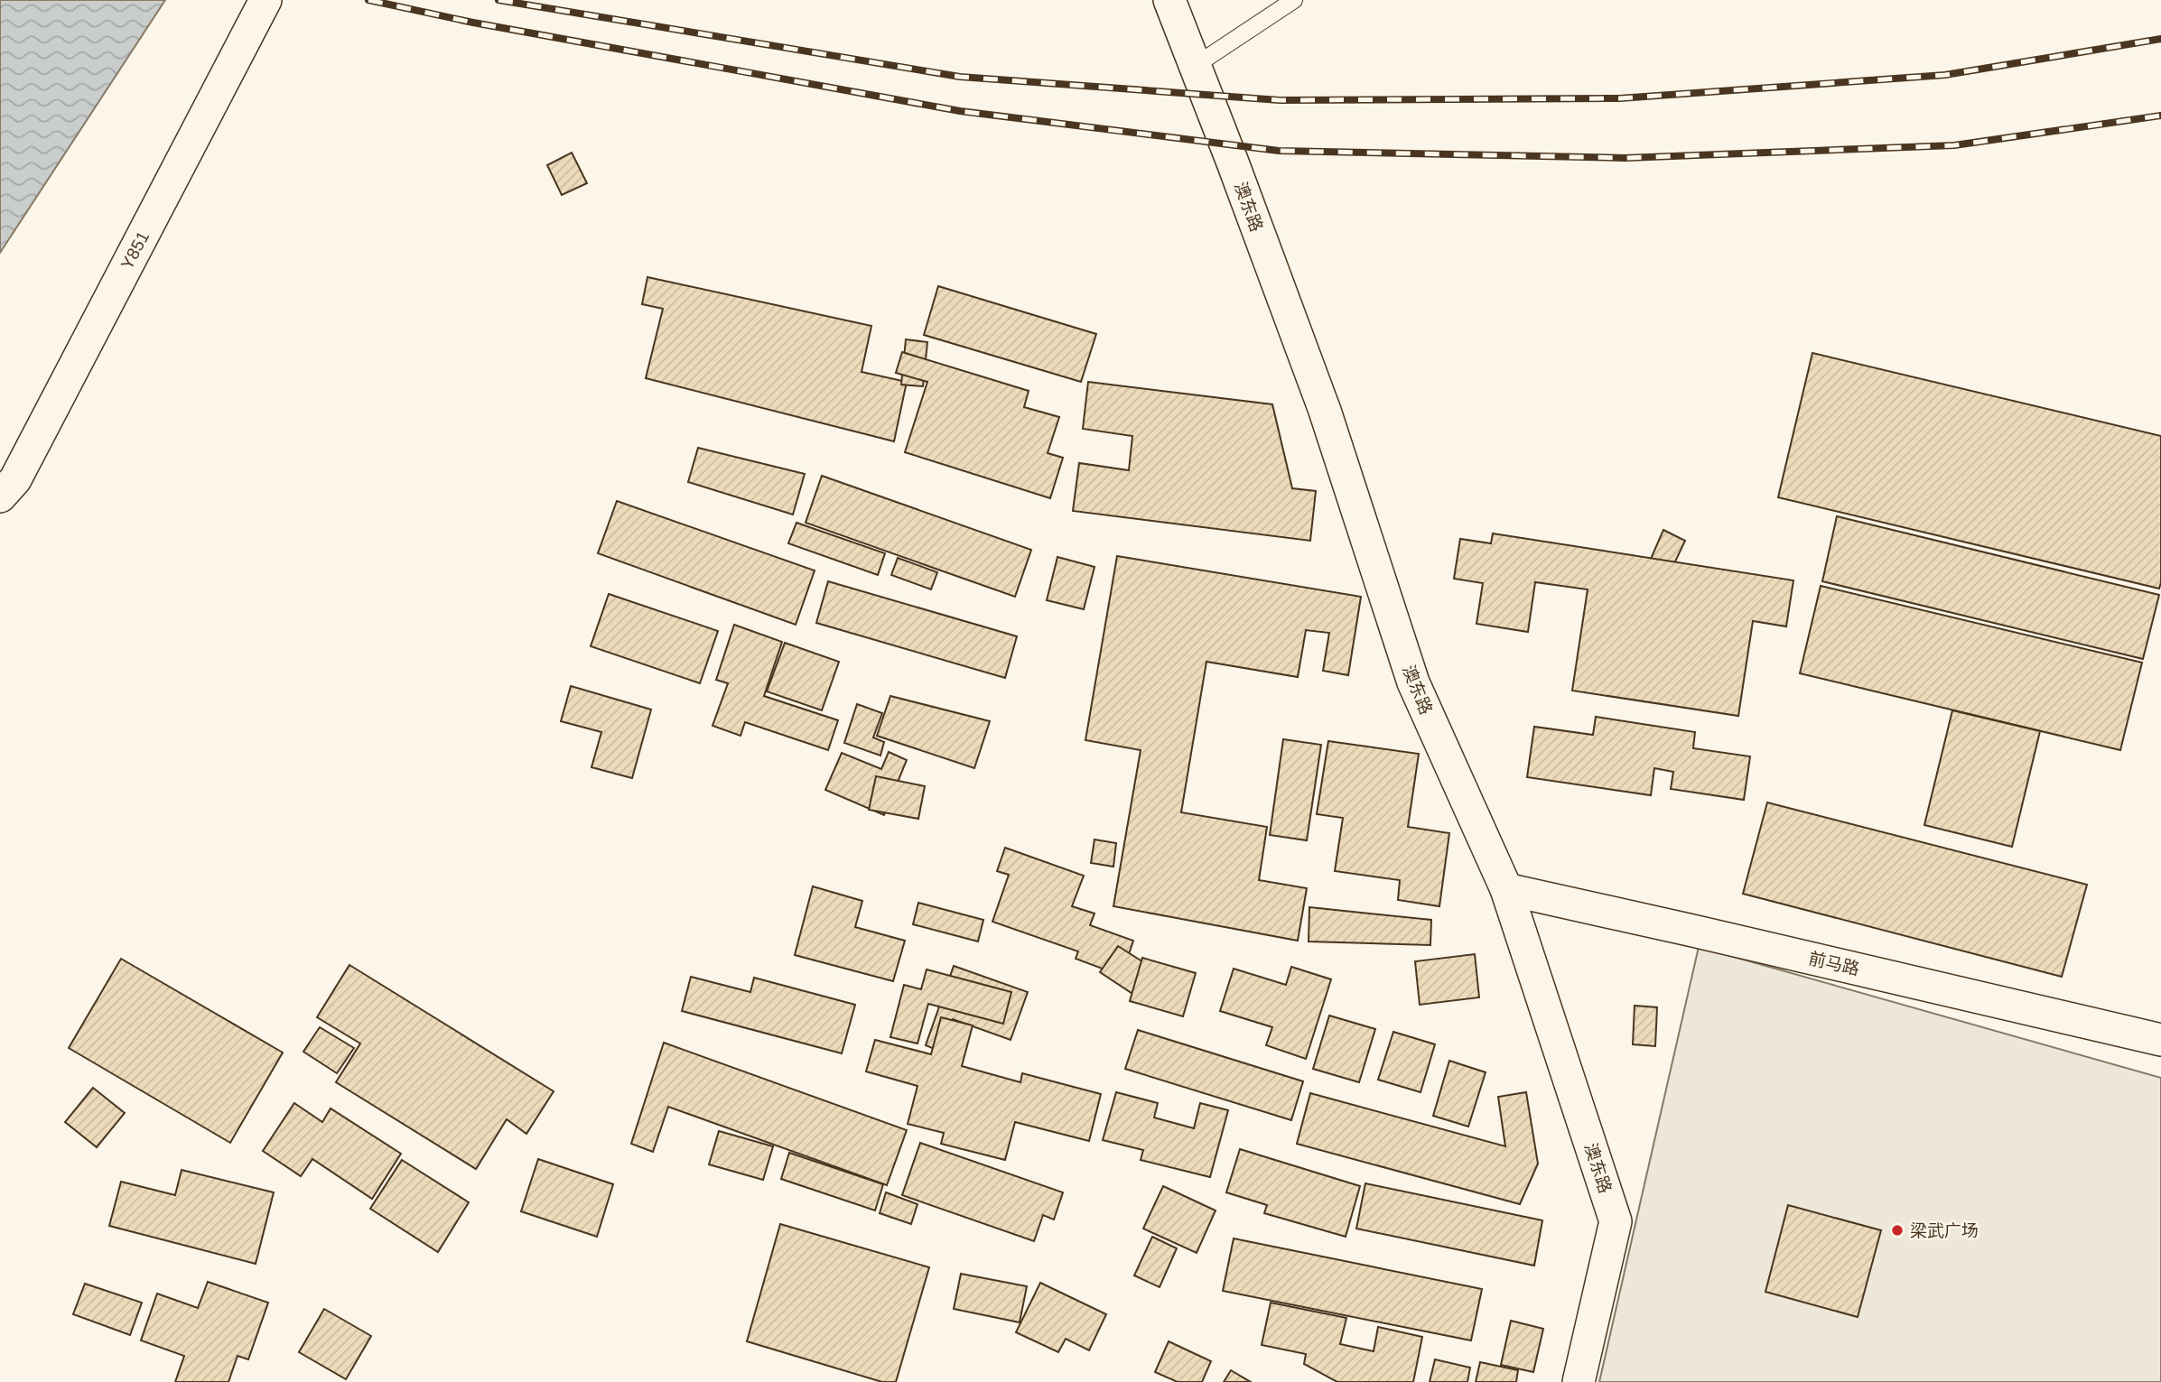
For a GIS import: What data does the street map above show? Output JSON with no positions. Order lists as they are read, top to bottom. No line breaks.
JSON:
{"streets":{"street":["澳东路","Y851","前马路"]},"crossings":[["澳东路","前马路"]],"places":["梁武广场"]}
